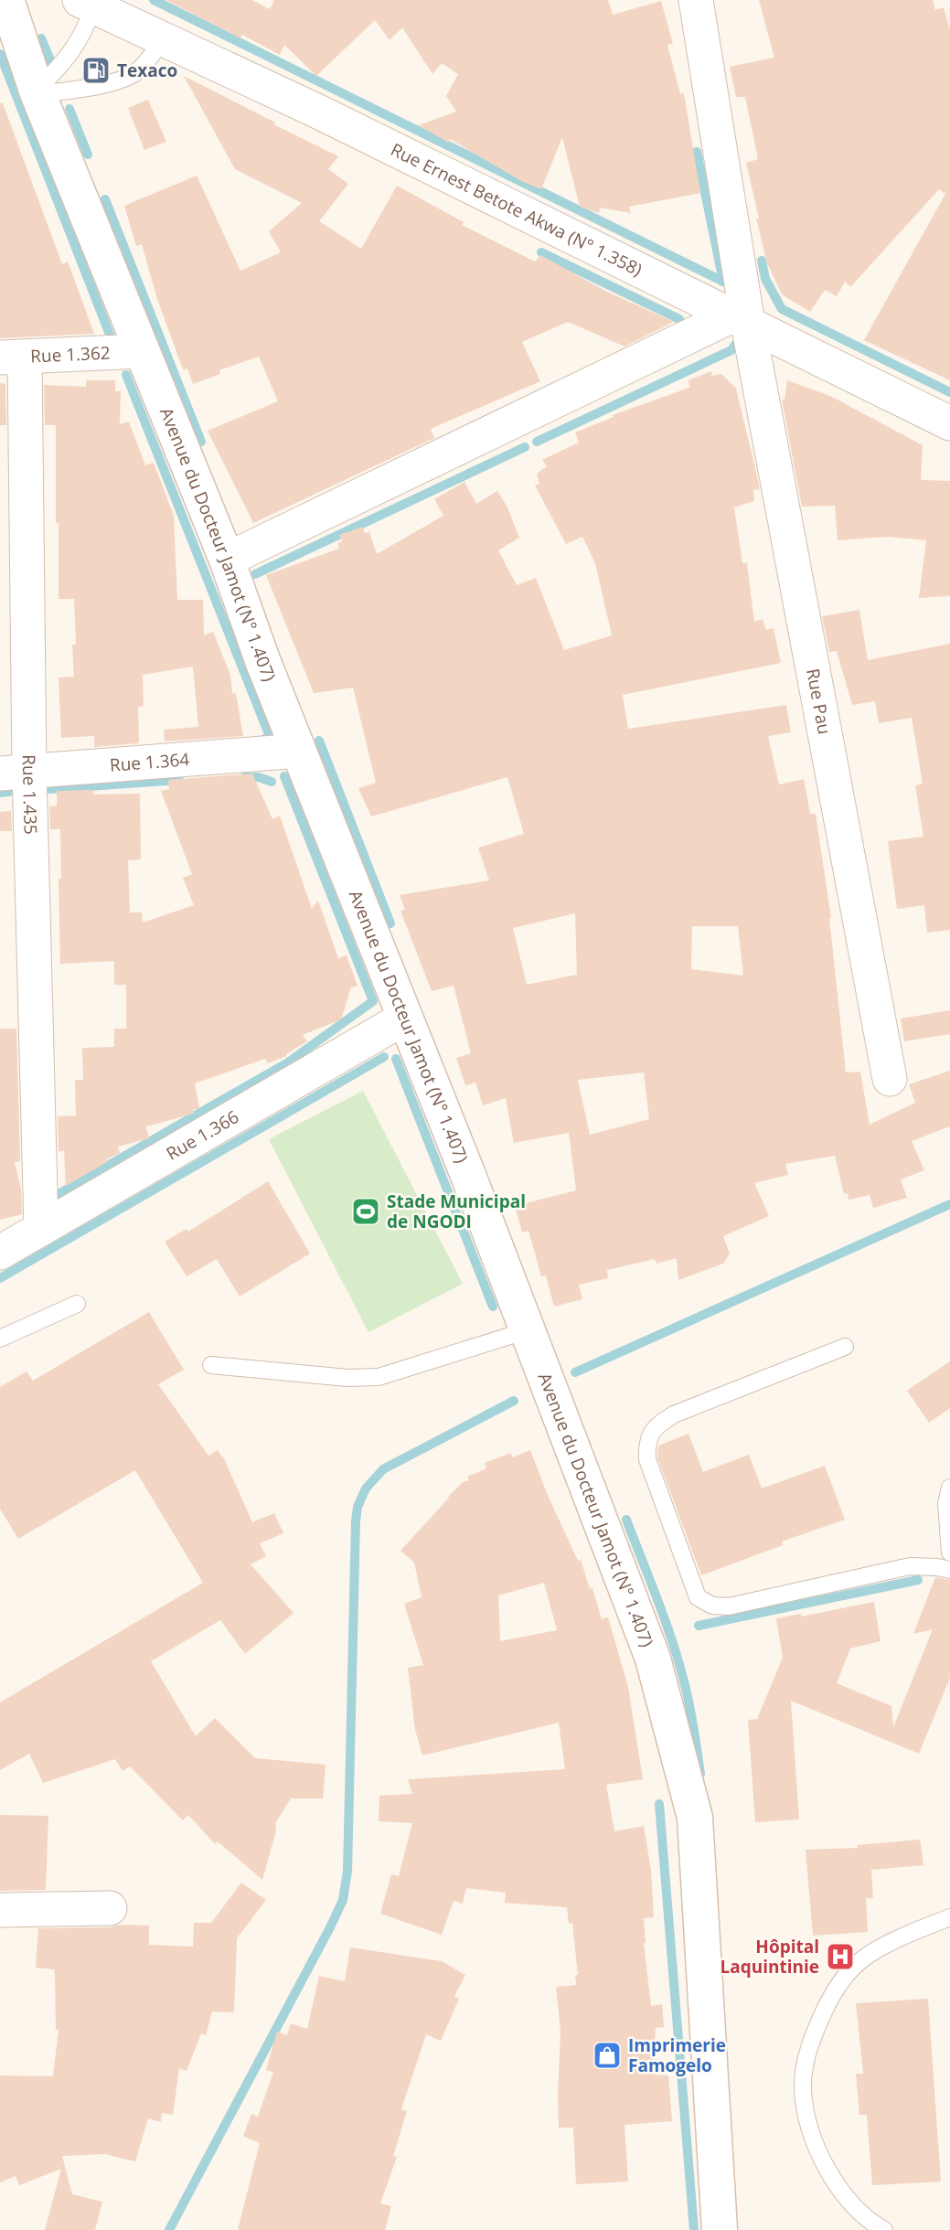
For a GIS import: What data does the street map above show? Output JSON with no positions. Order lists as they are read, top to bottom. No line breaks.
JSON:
{"streets":{"main road":["Avenue du Docteur Jamot (N° 1.407)"],"street":["Rue Ernest Betote Akwa (N° 1.358)","Rue 1.362","Rue Pau","Rue 1.364","Rue 1.435","Rue 1.366"]},"crossings":[["Rue Ernest Betote Akwa (N° 1.358)","Rue Pau"],["Rue 1.362","Avenue du Docteur Jamot (N° 1.407)"],["Rue 1.362","Rue 1.435"],["Avenue du Docteur Jamot (N° 1.407)","Rue 1.364"],["Avenue du Docteur Jamot (N° 1.407)","Rue 1.366"],["Rue 1.364","Rue 1.435"],["Rue 1.435","Rue 1.366"]],"places":{"fuel station":["Texaco"],"sports":["Stade Municipal de NGODI"],"hospital":["Hôpital Laquintinie"],"shop":["Imprimerie Famogelo"]}}
